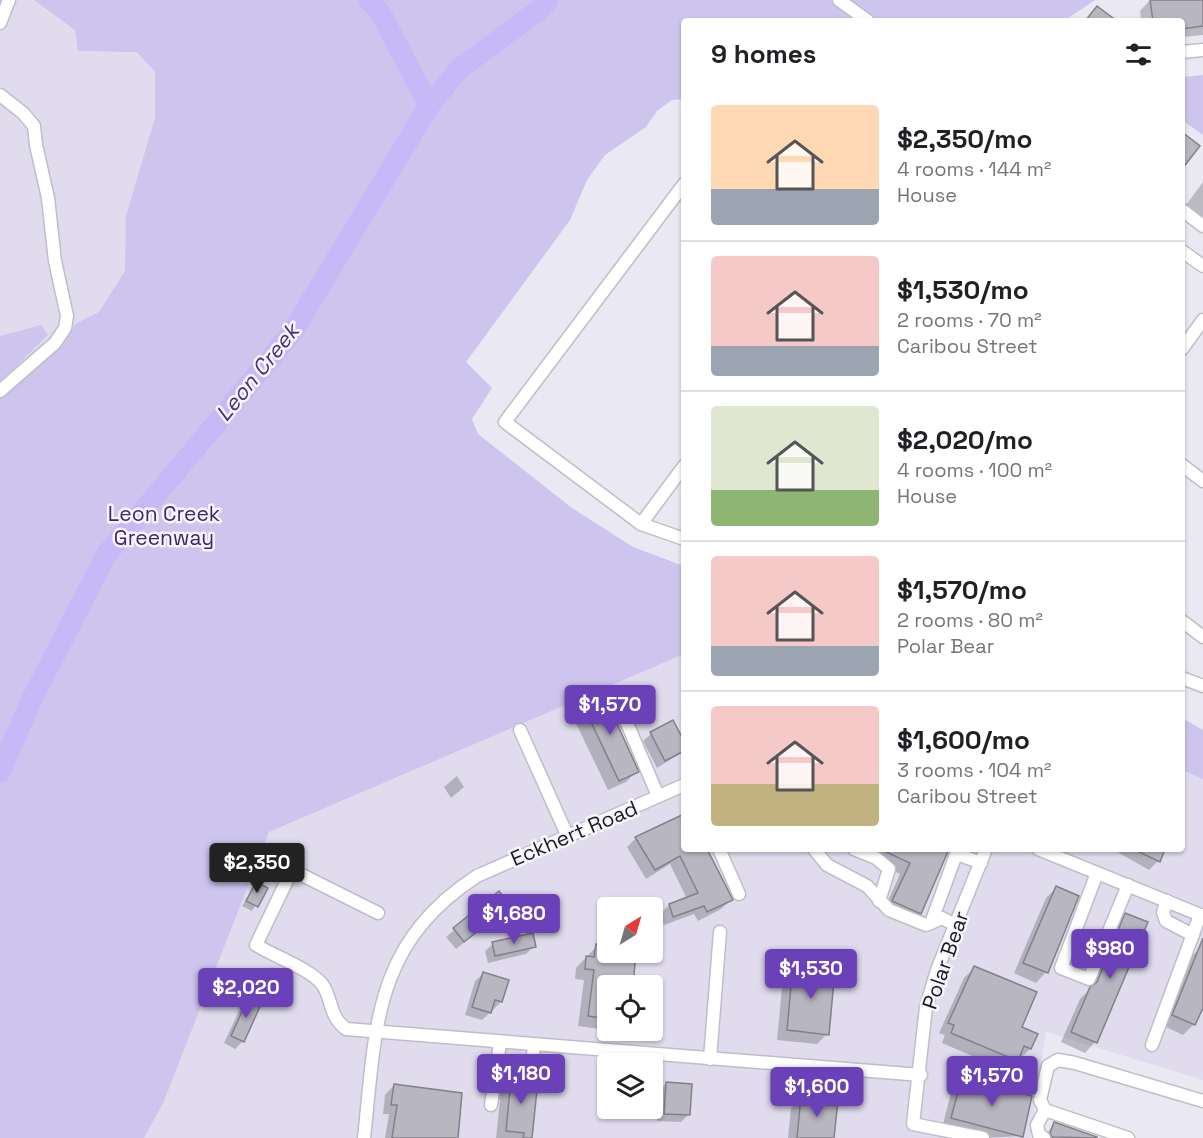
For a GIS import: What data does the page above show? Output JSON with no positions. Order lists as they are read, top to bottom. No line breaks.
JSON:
{"streets":{"street":["Eckhert Road","Polar Bear"]},"water":["Leon Creek"],"parks":["Leon Creek Greenway"],"north":"top right","page":{"heading":"9 homes","list":[{"name":"$2,350/mo","note":"4 rooms · 144 m² · House"},{"name":"$1,530/mo","note":"2 rooms · 70 m² · Caribou Street"},{"name":"$2,020/mo","note":"4 rooms · 100 m² · House"},{"name":"$1,570/mo","note":"2 rooms · 80 m² · Polar Bear"},{"name":"$1,600/mo","note":"3 rooms · 104 m² · Caribou Street"}],"price":["$1,570","$2,350","$1,680","$980","$1,530","$2,020","$1,180","$1,570","$1,600"]}}
